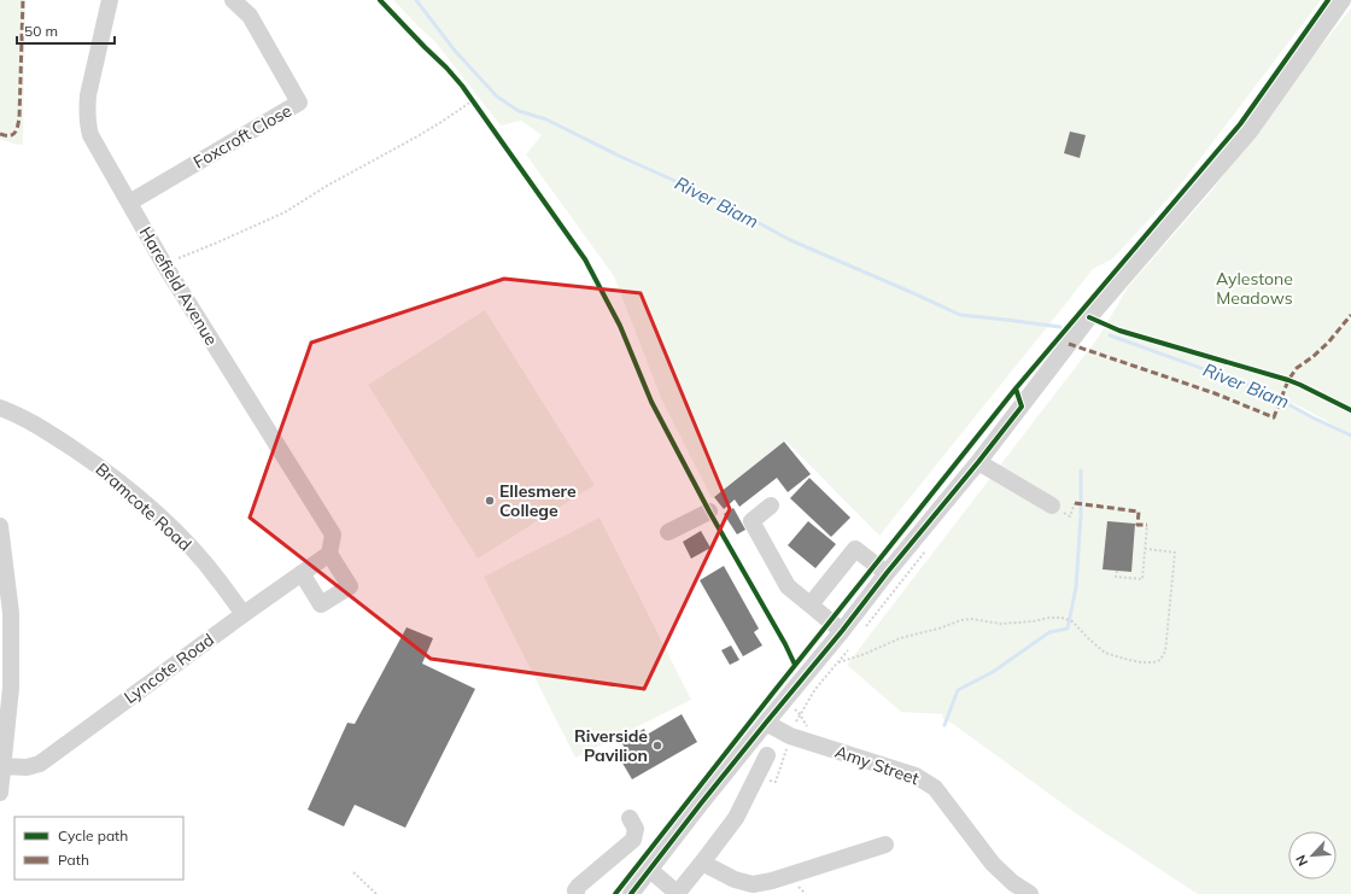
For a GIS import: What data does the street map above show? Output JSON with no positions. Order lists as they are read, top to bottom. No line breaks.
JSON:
{"streets":{"street":["Foxcroft Close","Harefield Avenue","Bramcote Road","Lyncote Road","Amy Street"]},"crossings":[["Foxcroft Close","Harefield Avenue"],["Harefield Avenue","Lyncote Road"],["Bramcote Road","Lyncote Road"]],"water":["River Biam"],"parks":["Aylestone Meadows"],"places":["Ellesmere College","Riverside Pavilion"],"legend":["Cycle path","Path"],"scale_bar":"50 m","north":"bottom left"}
